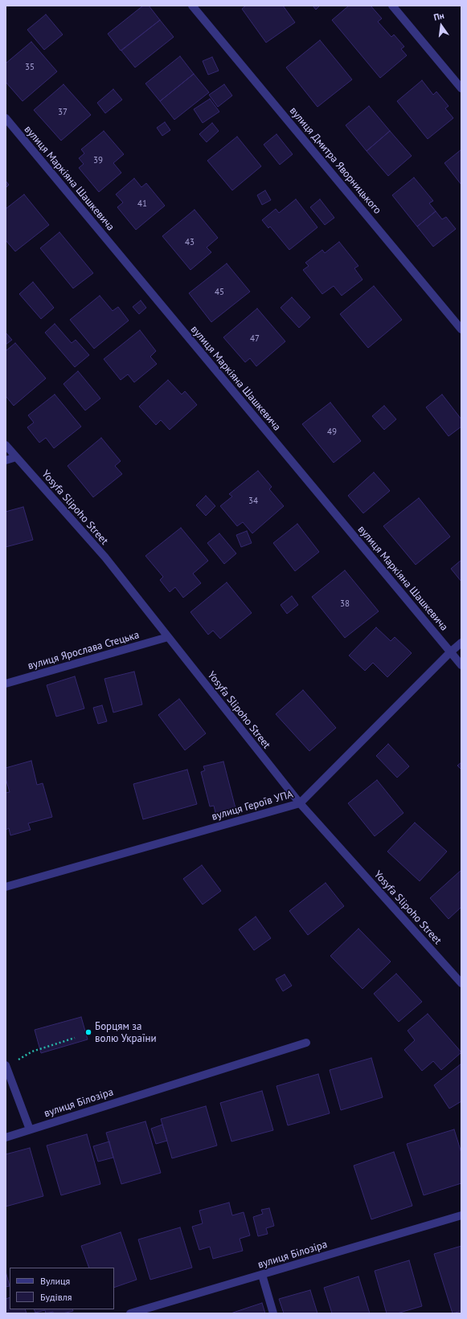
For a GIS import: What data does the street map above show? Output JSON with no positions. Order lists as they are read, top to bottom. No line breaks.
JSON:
{"streets":{"street":["вулиця Дмитра Яворницького","вулиця Маркіяна Шашкевича","Yosyfa Slipoho Street","вулиця Ярослава Стецька","вулиця Героїв УПА","вулиця Білозіра"]},"crossings":[["вулиця Маркіяна Шашкевича","вулиця Героїв УПА"],["Yosyfa Slipoho Street","вулиця Ярослава Стецька"],["Yosyfa Slipoho Street","вулиця Героїв УПА"]],"places":["Борцям за волю України"],"house_numbers":["35","37","39","41","43","45","47","49","34","38"],"legend":["Вулиця","Будівля"],"north":"top"}
